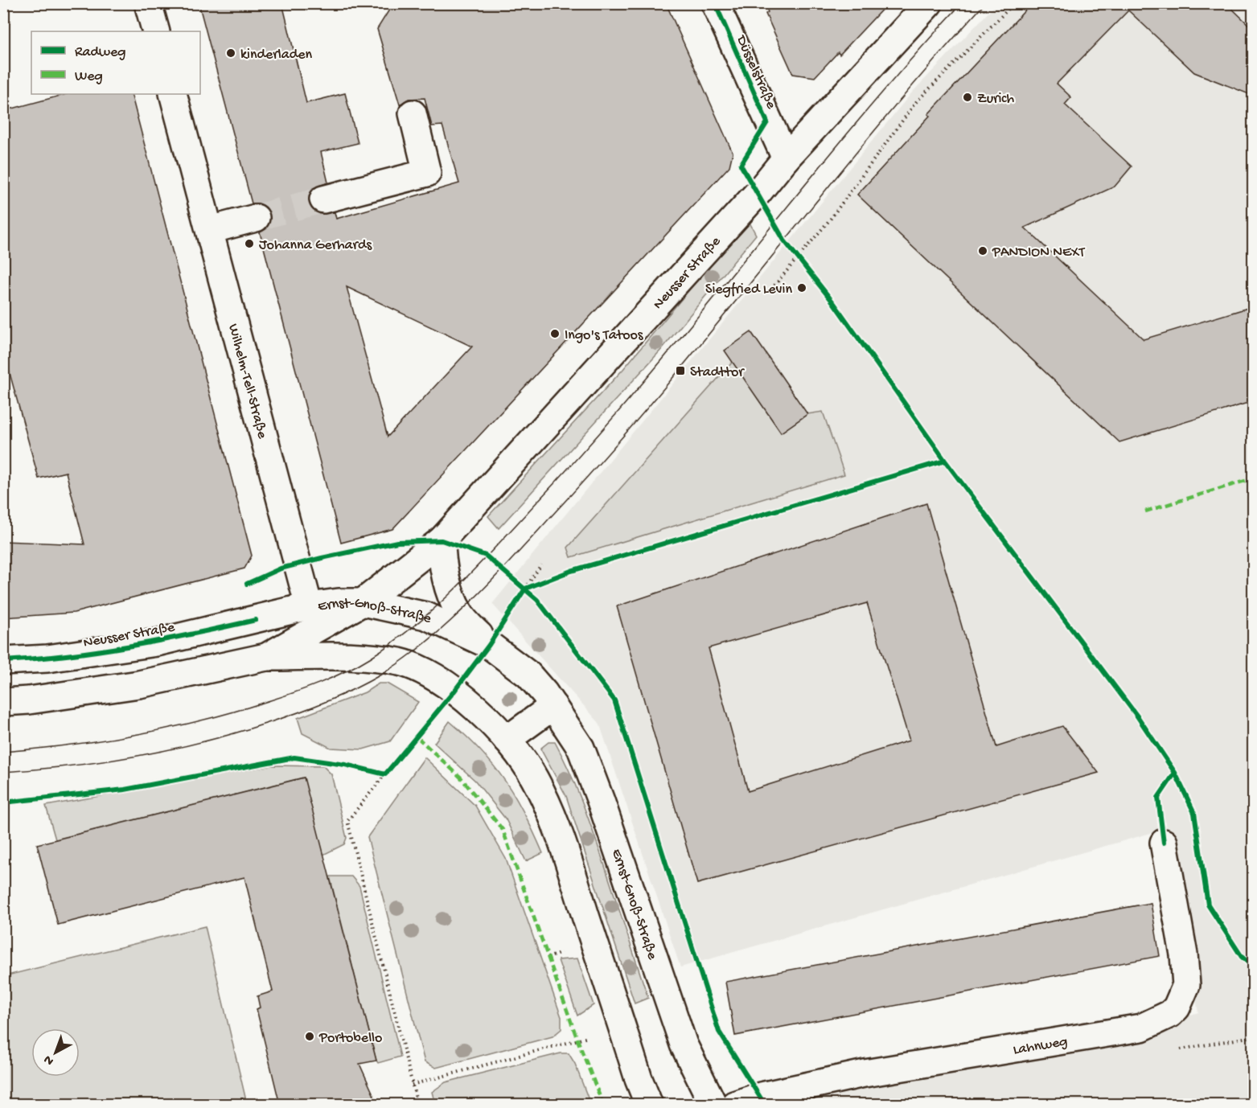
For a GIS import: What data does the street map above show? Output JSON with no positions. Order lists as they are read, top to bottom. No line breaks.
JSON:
{"streets":{"street":["Düsselstraße","Neusser Straße","Wilhelm-Tell-Straße","Ernst-Gnoß-Straße","Lahnweg"]},"crossings":[["Düsselstraße","Neusser Straße"],["Neusser Straße","Wilhelm-Tell-Straße"],["Neusser Straße","Ernst-Gnoß-Straße"],["Wilhelm-Tell-Straße","Ernst-Gnoß-Straße"]],"places":{"other":["kinderladen","Zurich","Johanna Gerhards","PANDION NEXT","Siegfried Levin","Ingo's Tatoos","Portobello"],"transit":["Stadttor"]},"legend":["Radweg","Weg"],"north":"bottom left"}
